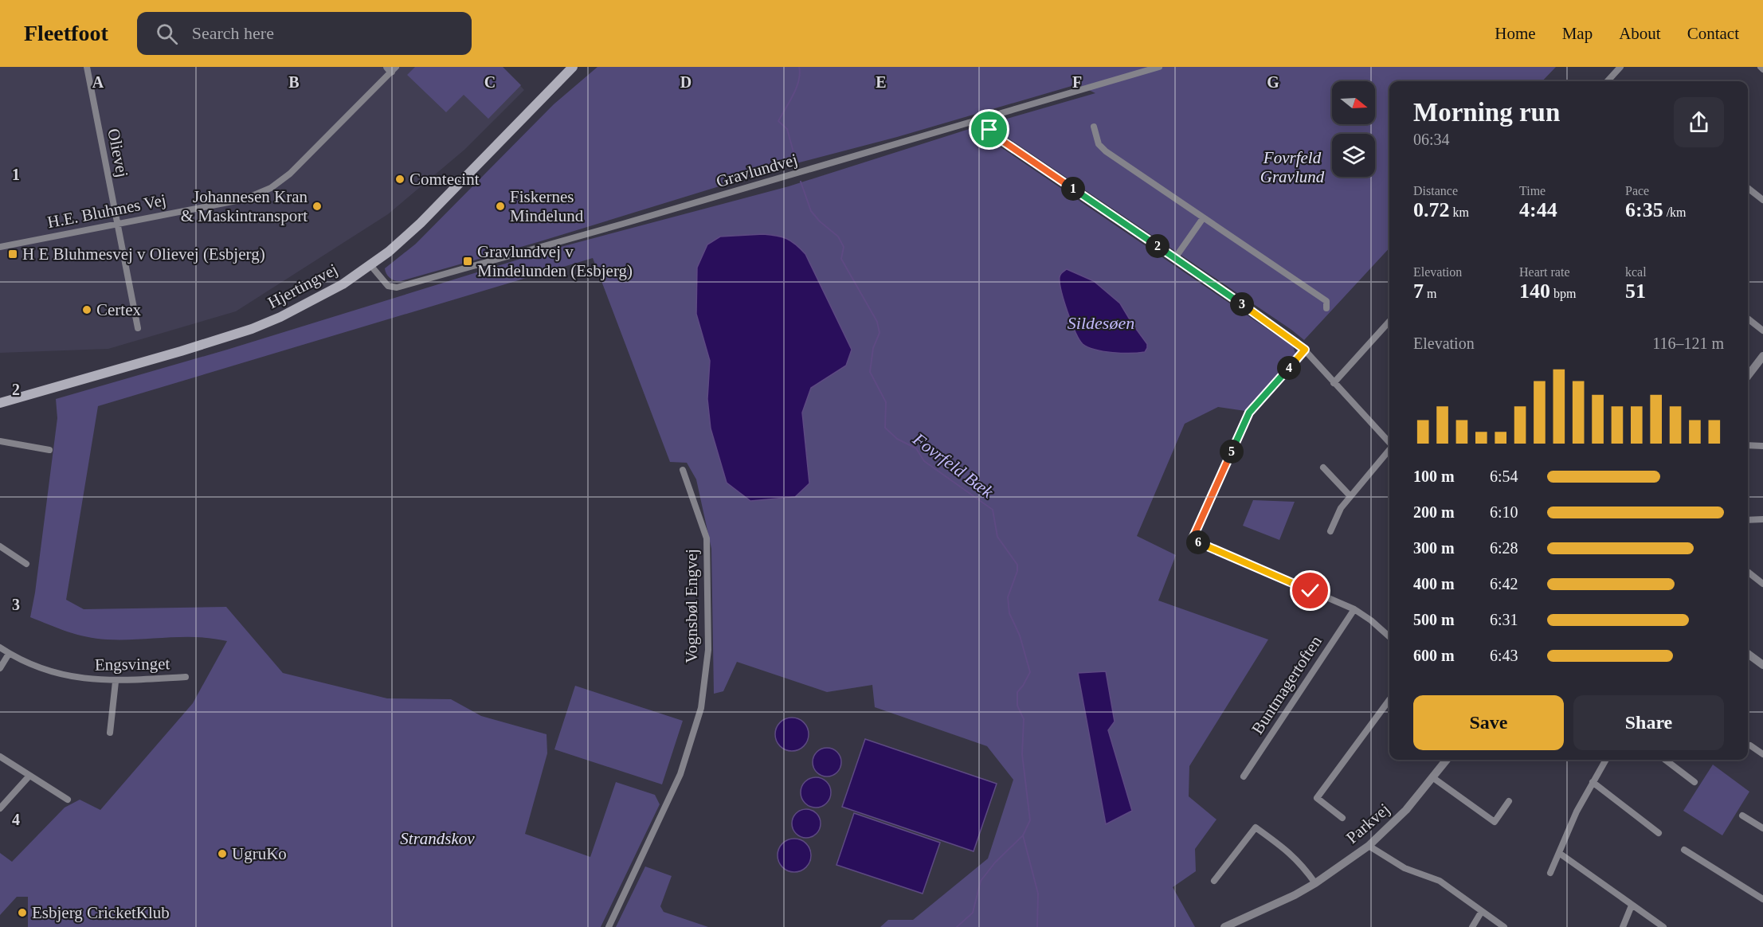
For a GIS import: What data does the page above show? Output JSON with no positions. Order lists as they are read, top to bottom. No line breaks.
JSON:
{"streets":{"main road":["Hjertingvej"],"street":["Olievej","Gravlundvej","H.E. Bluhmes Vej","Vognsbøl Engvej","Engsvinget","Buntmagertoften","Parkvej"]},"crossings":[["Olievej","H.E. Bluhmes Vej"],["Gravlundvej","Hjertingvej"]],"water":["Sildesøen","Fovrfeld Bæk"],"parks":["Fovrfeld Gravlund","Strandskov"],"places":{"other":["Comtecint","Johannesen Kran & Maskintransport","Fiskernes Mindelund","Certex","UgruKo","Esbjerg CricketKlub"],"transit":["H E Bluhmesvej v Olievej (Esbjerg)","Gravlundvej v Mindelunden (Esbjerg)"]},"north":"right","page":{"header":"Fleetfoot","search":"Search here","nav":["Home","Map","About","Contact"],"heading":["Morning run","06:34"],"stats":[["Distance","0.72 km"],["Time","4:44"],["Pace","6:35 /km"],["Elevation","7 m"],["Heart rate","140 bpm"],["kcal","51"]],"pins":["1","2","3","4","5","6"],"chart":["Elevation","116–121 m"],"list":[{"name":"100 m","note":"6:54"},{"name":"200 m","note":"6:10"},{"name":"300 m","note":"6:28"},{"name":"400 m","note":"6:42"},{"name":"500 m","note":"6:31"},{"name":"600 m","note":"6:43"}],"buttons":["Save","Share"]},"grid":{"columns":["A","B","C","D","E","F","G"],"rows":["1","2","3","4"]}}
